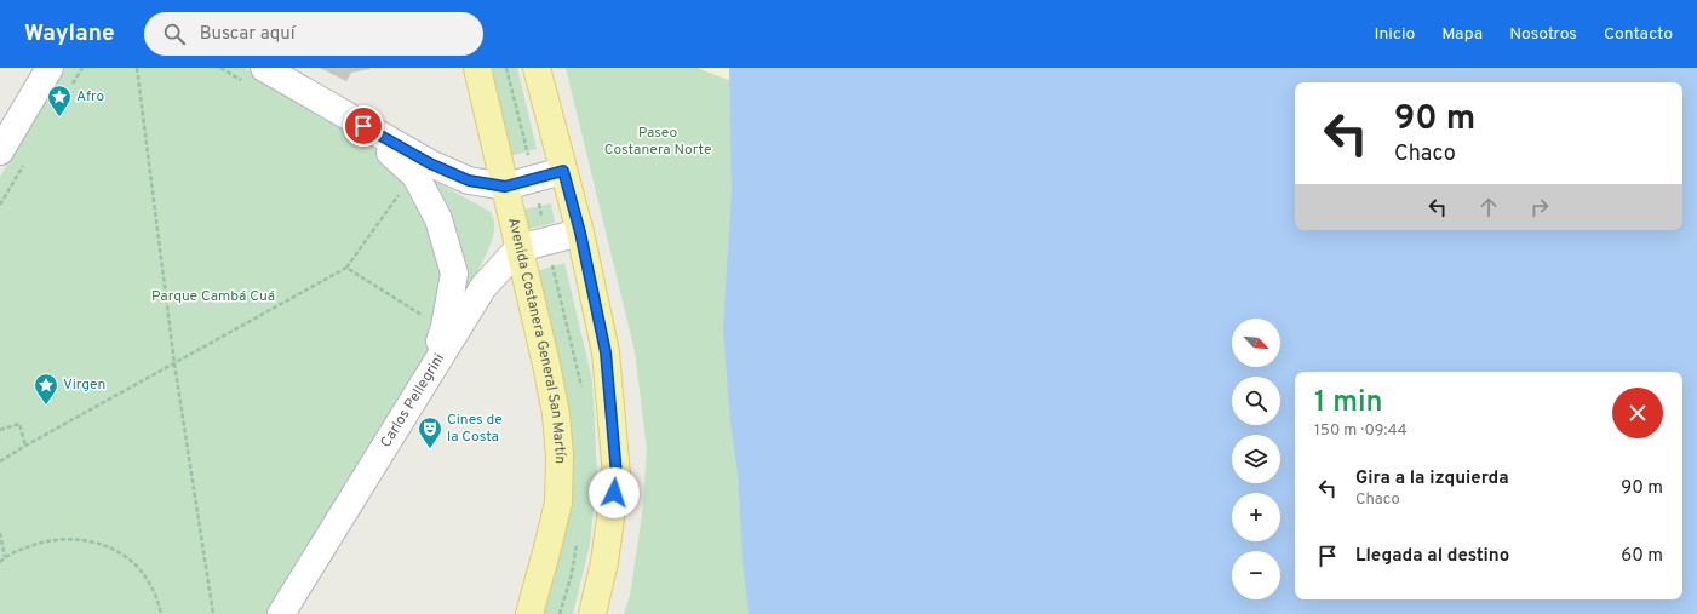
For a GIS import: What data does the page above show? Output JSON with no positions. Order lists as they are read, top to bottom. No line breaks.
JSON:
{"streets":{"main road":["Avenida Costanera General San Martín"],"street":["Carlos Pellegrini"]},"crossings":[["Avenida Costanera General San Martín","Carlos Pellegrini"]],"parks":["Paseo Costanera Norte","Parque Cambá Cuá"],"places":{"place":["Afro","Virgen"],"theatre":["Cines de la Costa"]},"north":"bottom right","page":{"header":"Waylane","search":"Buscar aquí","nav":["Inicio","Mapa","Nosotros","Contacto"],"turn":["90 m","Chaco"],"map_buttons":["+","−"],"heading":["1 min","150 m · 09:44"],"list":[{"name":"Gira a la izquierda","note":"Chaco","value":"90 m"},{"name":"Llegada al destino","value":"60 m"}]}}
